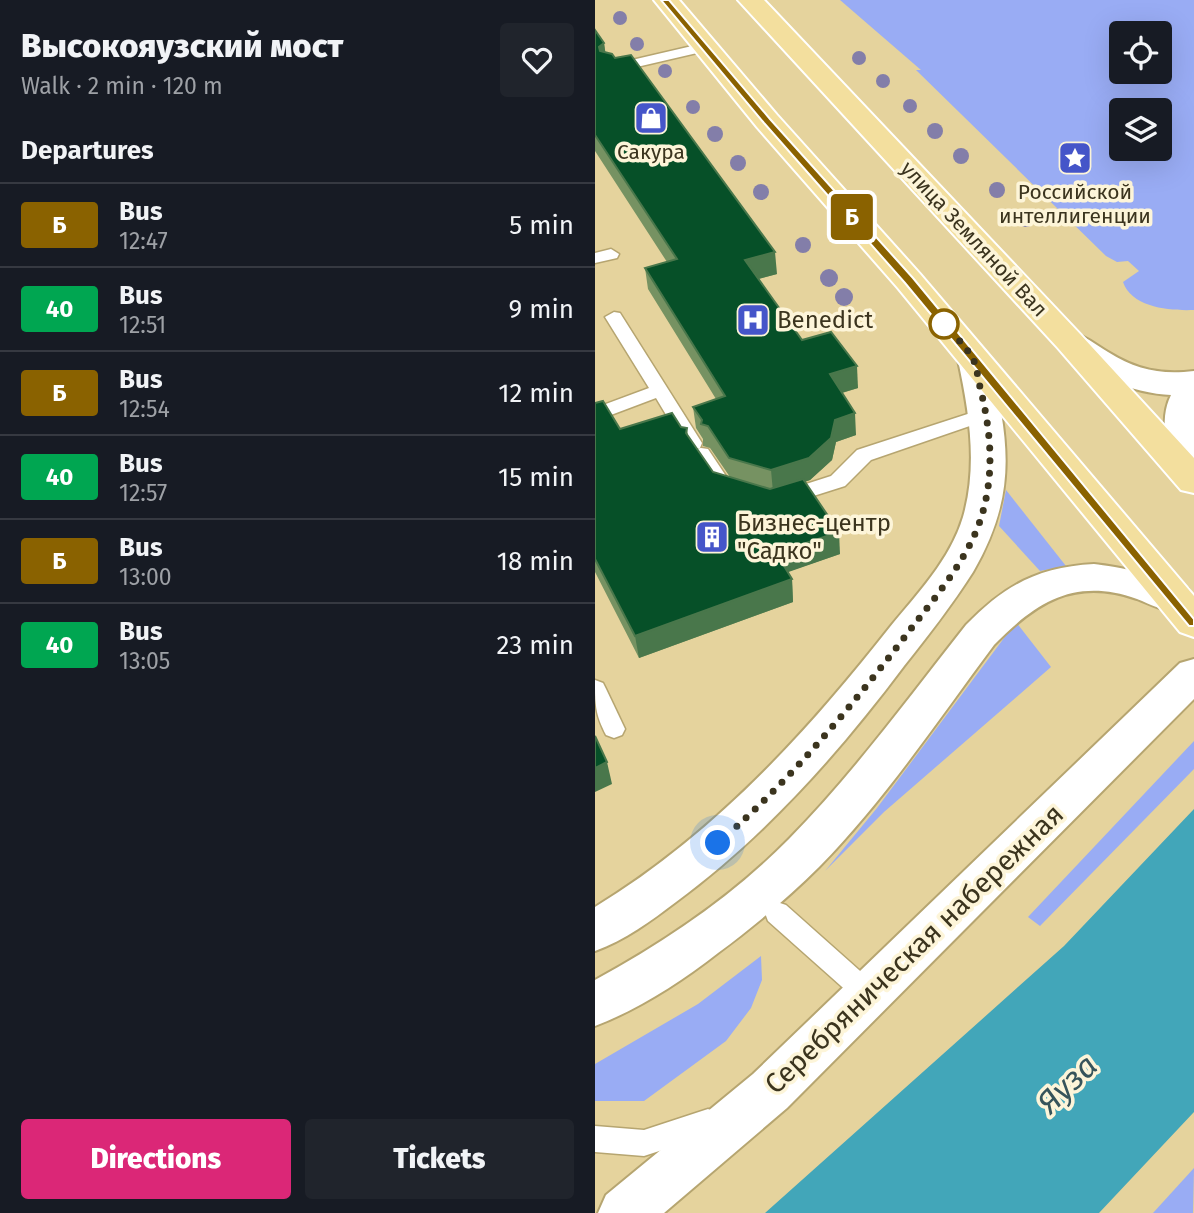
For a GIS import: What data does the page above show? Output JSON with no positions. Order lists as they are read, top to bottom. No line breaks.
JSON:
{"streets":{"main road":["улица Земляной Вал","Серебряническая набережная"]},"water":["Яуза"],"places":{"shop":["Сакура"],"place":["Российской интеллигенции"],"hospital":["Benedict"],"building":["Бизнес-центр \"Садко\""]},"lines":["bus line Б"],"page":{"heading":[["Высокояузский мост","Walk · 2 min · 120 m"],"Departures"],"on_map":"Б","list":[{"mark":"Б","name":"Bus","note":"12:47","value":"5 min"},{"mark":"40","name":"Bus","note":"12:51","value":"9 min"},{"mark":"Б","name":"Bus","note":"12:54","value":"12 min"},{"mark":"40","name":"Bus","note":"12:57","value":"15 min"},{"mark":"Б","name":"Bus","note":"13:00","value":"18 min"},{"mark":"40","name":"Bus","note":"13:05","value":"23 min"}],"buttons":["Directions","Tickets"]}}
